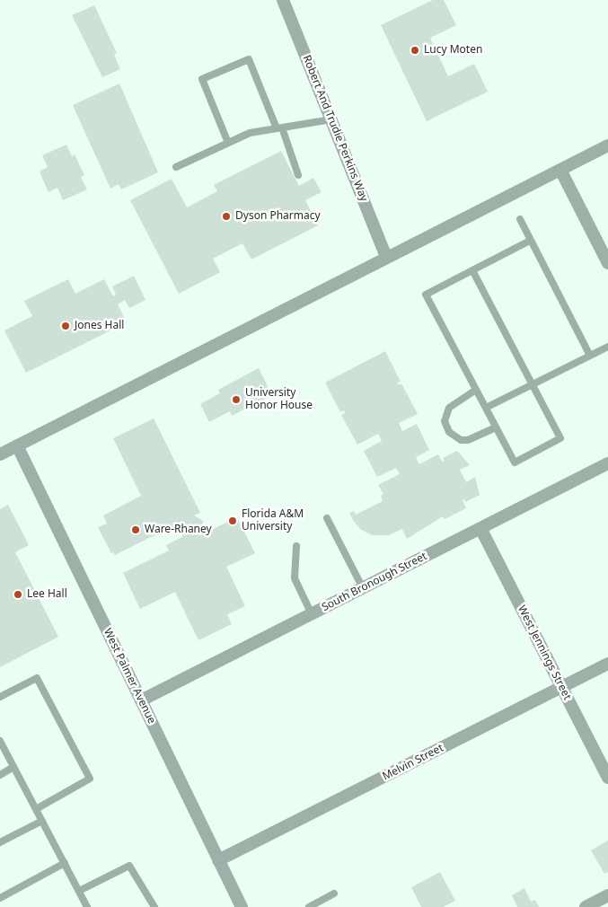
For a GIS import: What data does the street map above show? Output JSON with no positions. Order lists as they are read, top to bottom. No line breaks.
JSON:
{"streets":{"street":["Robert And Trudie Perkins Way","South Bronough Street","West Jennings Street","West Palmer Avenue","Melvin Street"]},"crossings":[["South Bronough Street","West Jennings Street"],["South Bronough Street","West Palmer Avenue"],["West Jennings Street","Melvin Street"],["West Palmer Avenue","Melvin Street"]],"places":["Lucy Moten","Dyson Pharmacy","Jones Hall","University Honor House","Florida A&M University","Ware-Rhaney","Lee Hall"]}
